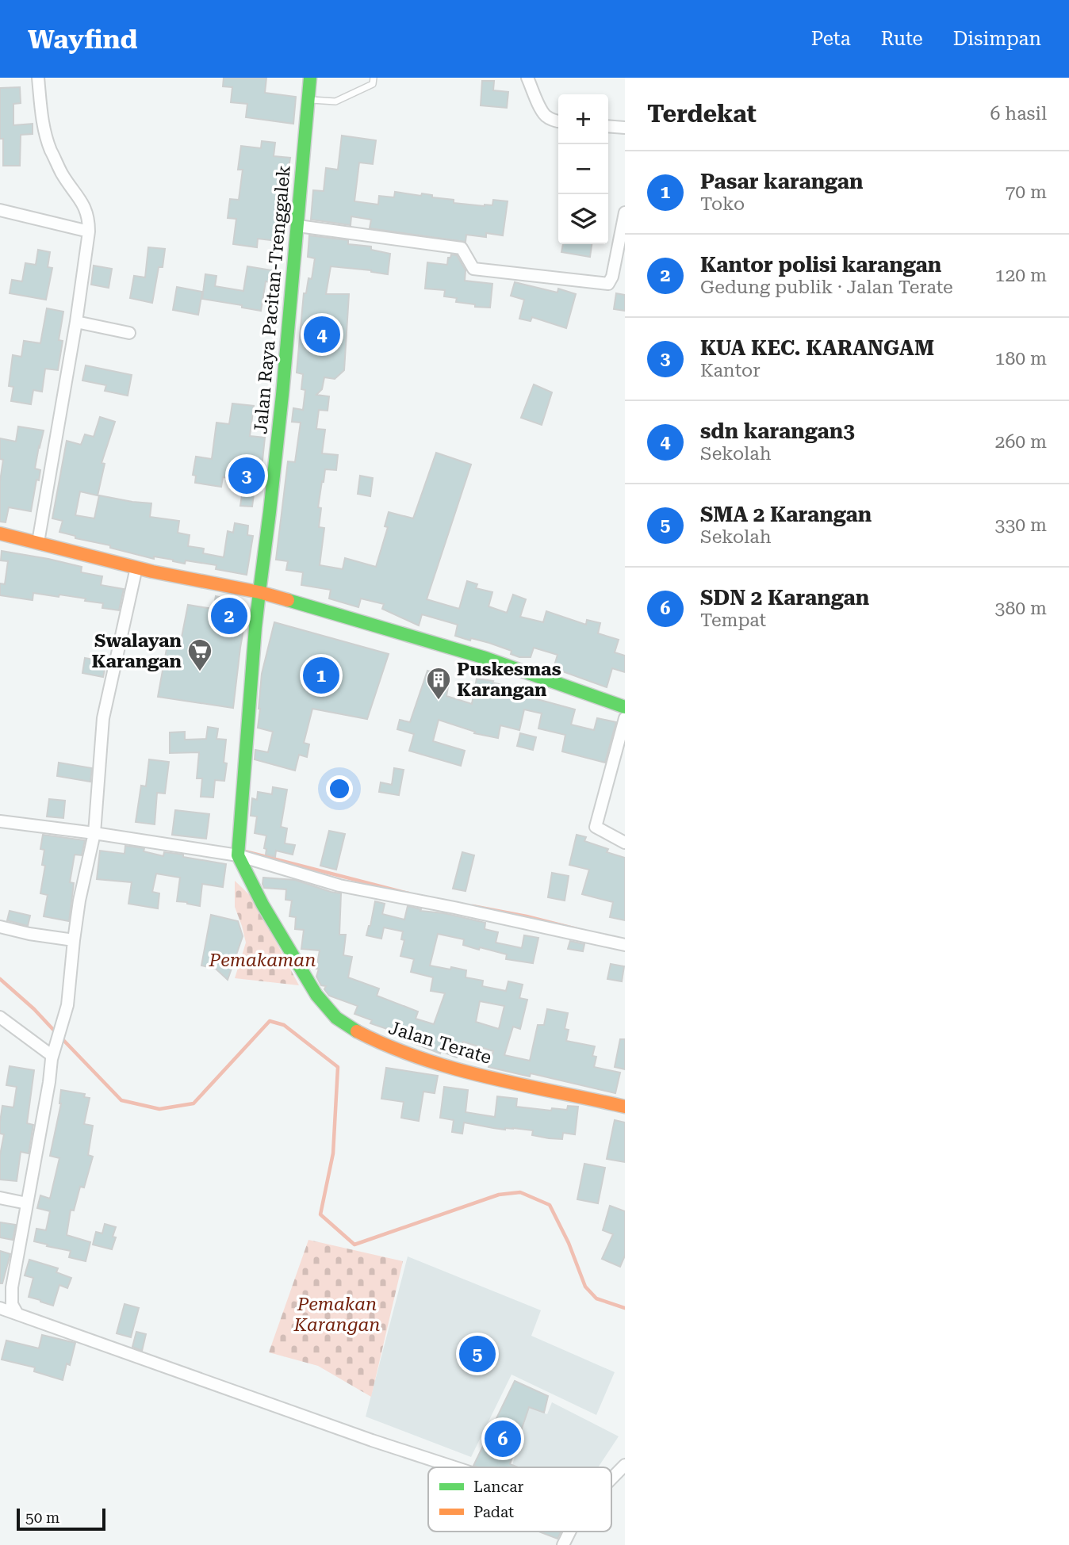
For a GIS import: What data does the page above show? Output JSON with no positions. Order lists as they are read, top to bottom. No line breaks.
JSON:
{"streets":{"main road":["Jalan Raya Pacitan-Trenggalek","Jalan Terate"]},"crossings":[["Jalan Raya Pacitan-Trenggalek","Jalan Terate"]],"parks":["Pemakaman","Pemakan Karangan"],"places":{"supermarket":["Swalayan Karangan"],"building":["Puskesmas Karangan"]},"legend":["Lancar","Padat"],"scale_bar":"50 m","page":{"header":"Wayfind","nav":["Peta","Rute","Disimpan"],"heading":["Terdekat","6 hasil"],"map_buttons":["+","−"],"list":[{"mark":"1","name":"Pasar karangan","note":"Toko","value":"70 m"},{"mark":"2","name":"Kantor polisi karangan","note":"Gedung publik · Jalan Terate","value":"120 m"},{"mark":"3","name":"KUA KEC. KARANGAM","note":"Kantor","value":"180 m"},{"mark":"4","name":"sdn karangan3","note":"Sekolah","value":"260 m"},{"mark":"5","name":"SMA 2 Karangan","note":"Sekolah","value":"330 m"},{"mark":"6","name":"SDN 2 Karangan","note":"Tempat","value":"380 m"}],"pins":["4","3","2","1","5","6"],"scale":"50 m"}}
